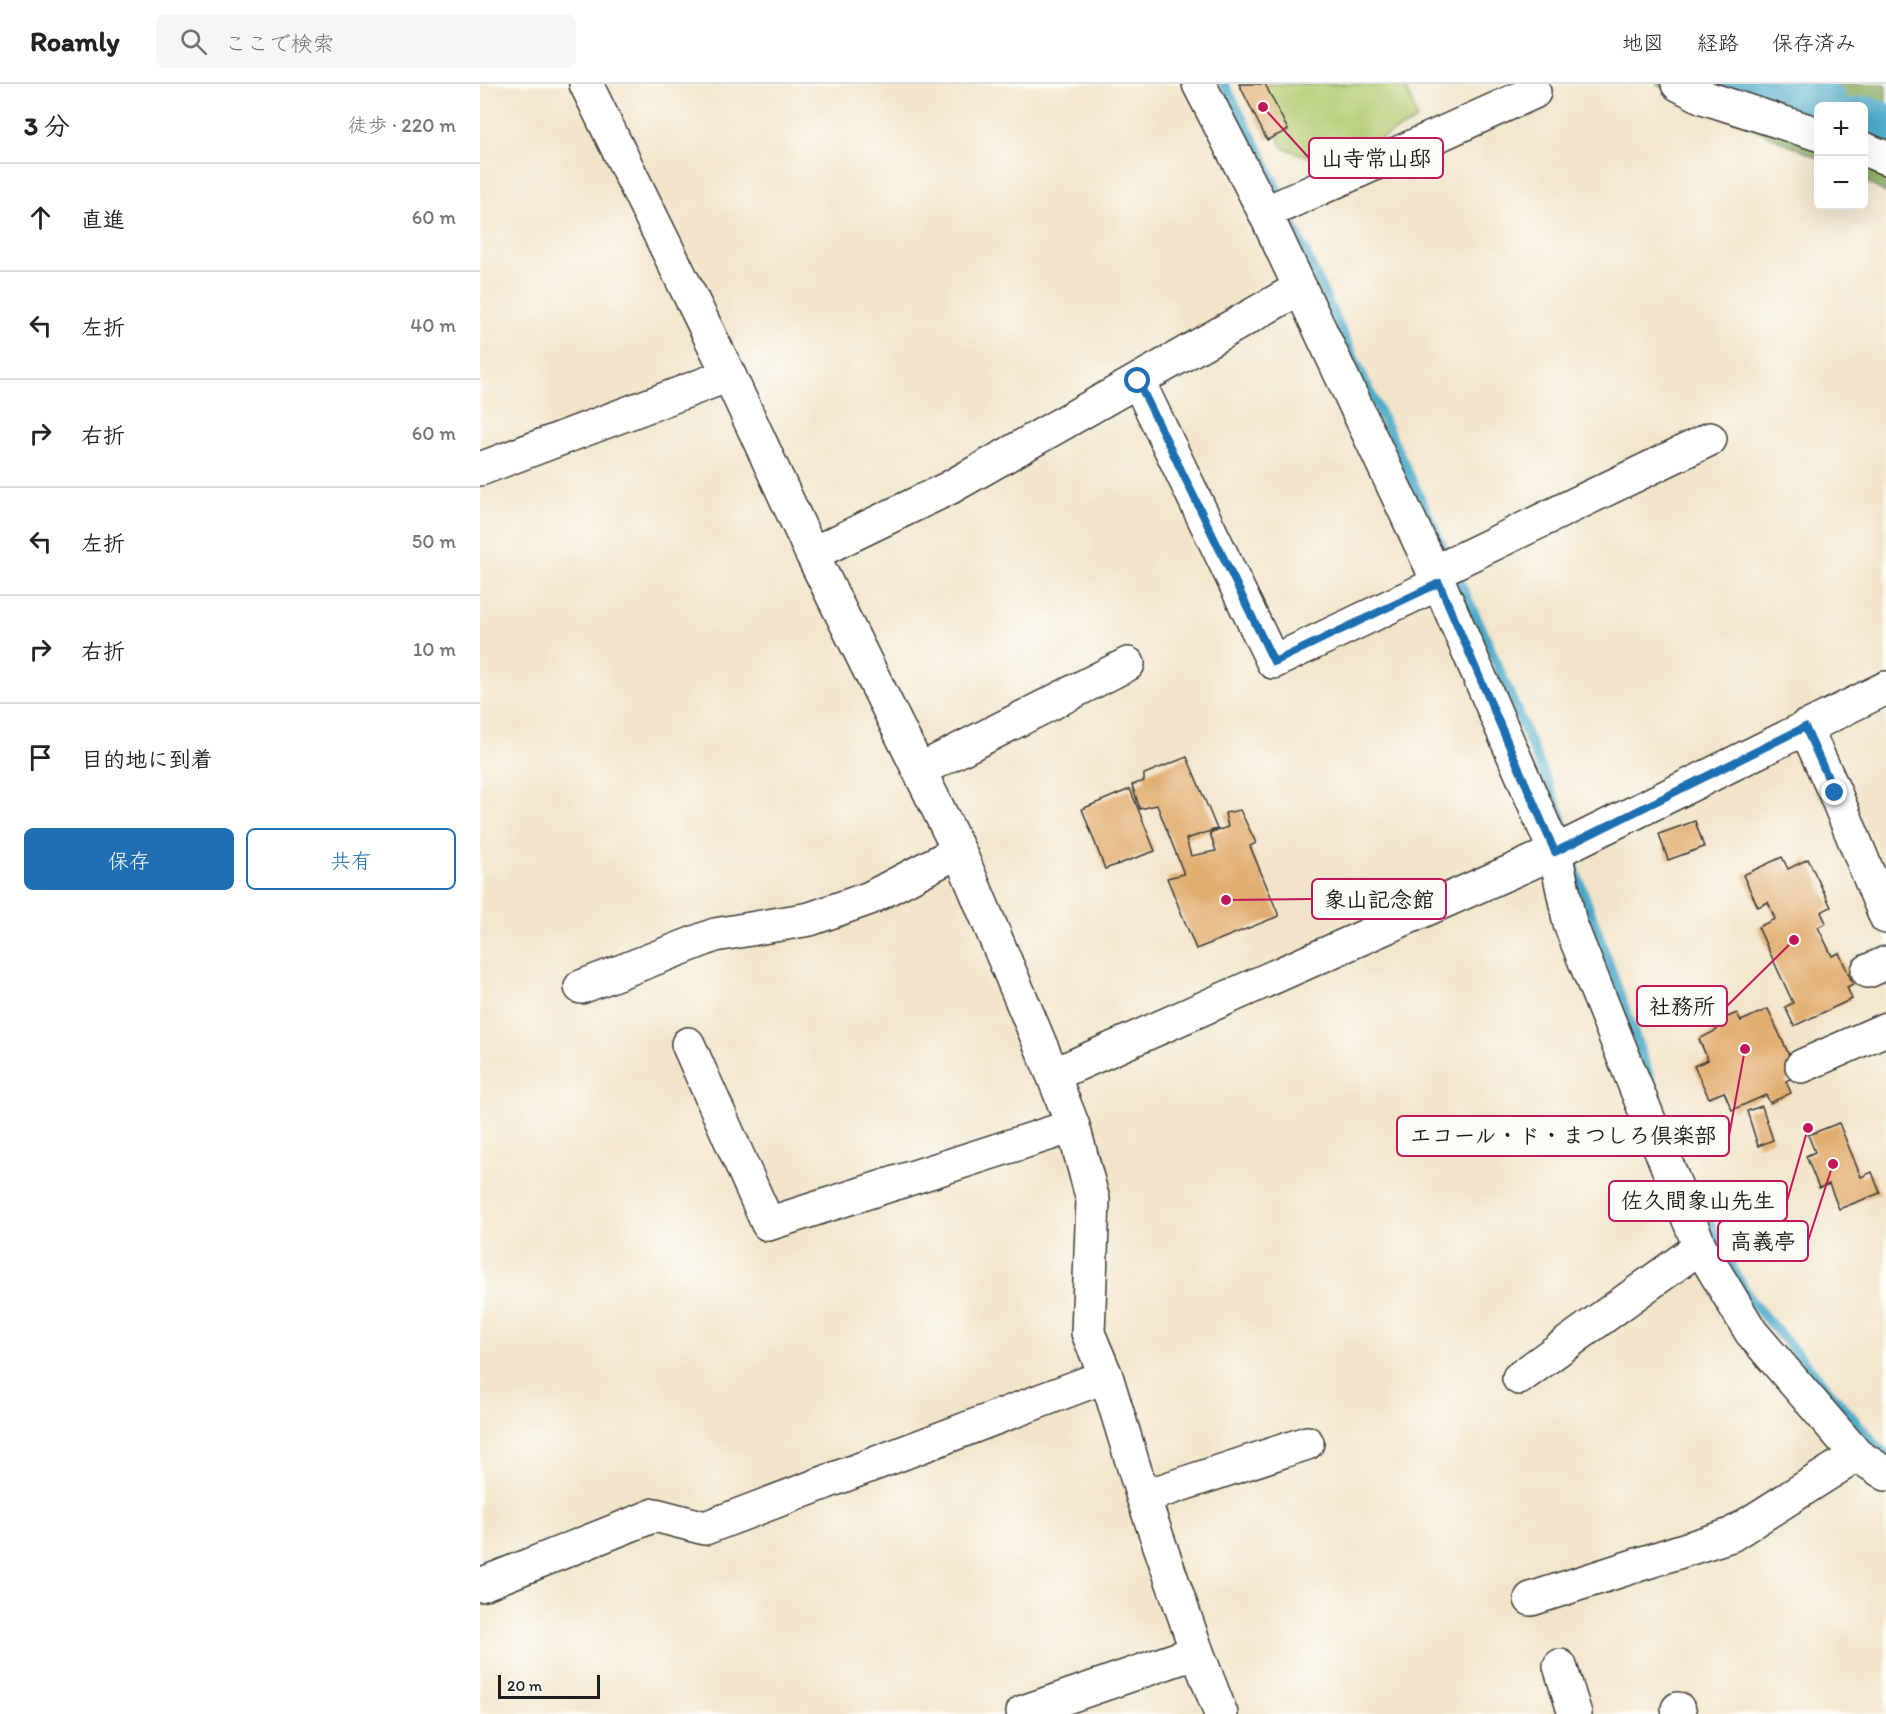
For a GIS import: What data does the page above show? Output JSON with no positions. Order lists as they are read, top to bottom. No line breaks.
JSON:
{"places":["山寺常山邸","象山記念館","社務所","エコール・ド・まつしろ倶楽部","佐久間象山先生","高義亭"],"scale_bar":"20 m","page":{"header":"Roamly","search":"ここで検索","nav":["地図","経路","保存済み"],"heading":["3 分","徒歩 · 220 m"],"map_buttons":["+","−"],"list":[["直進","60 m"],["左折","40 m"],["右折","60 m"],["左折","50 m"],["右折","10 m"],"目的地に到着"],"buttons":["保存","共有"],"scale":"20 m"}}
